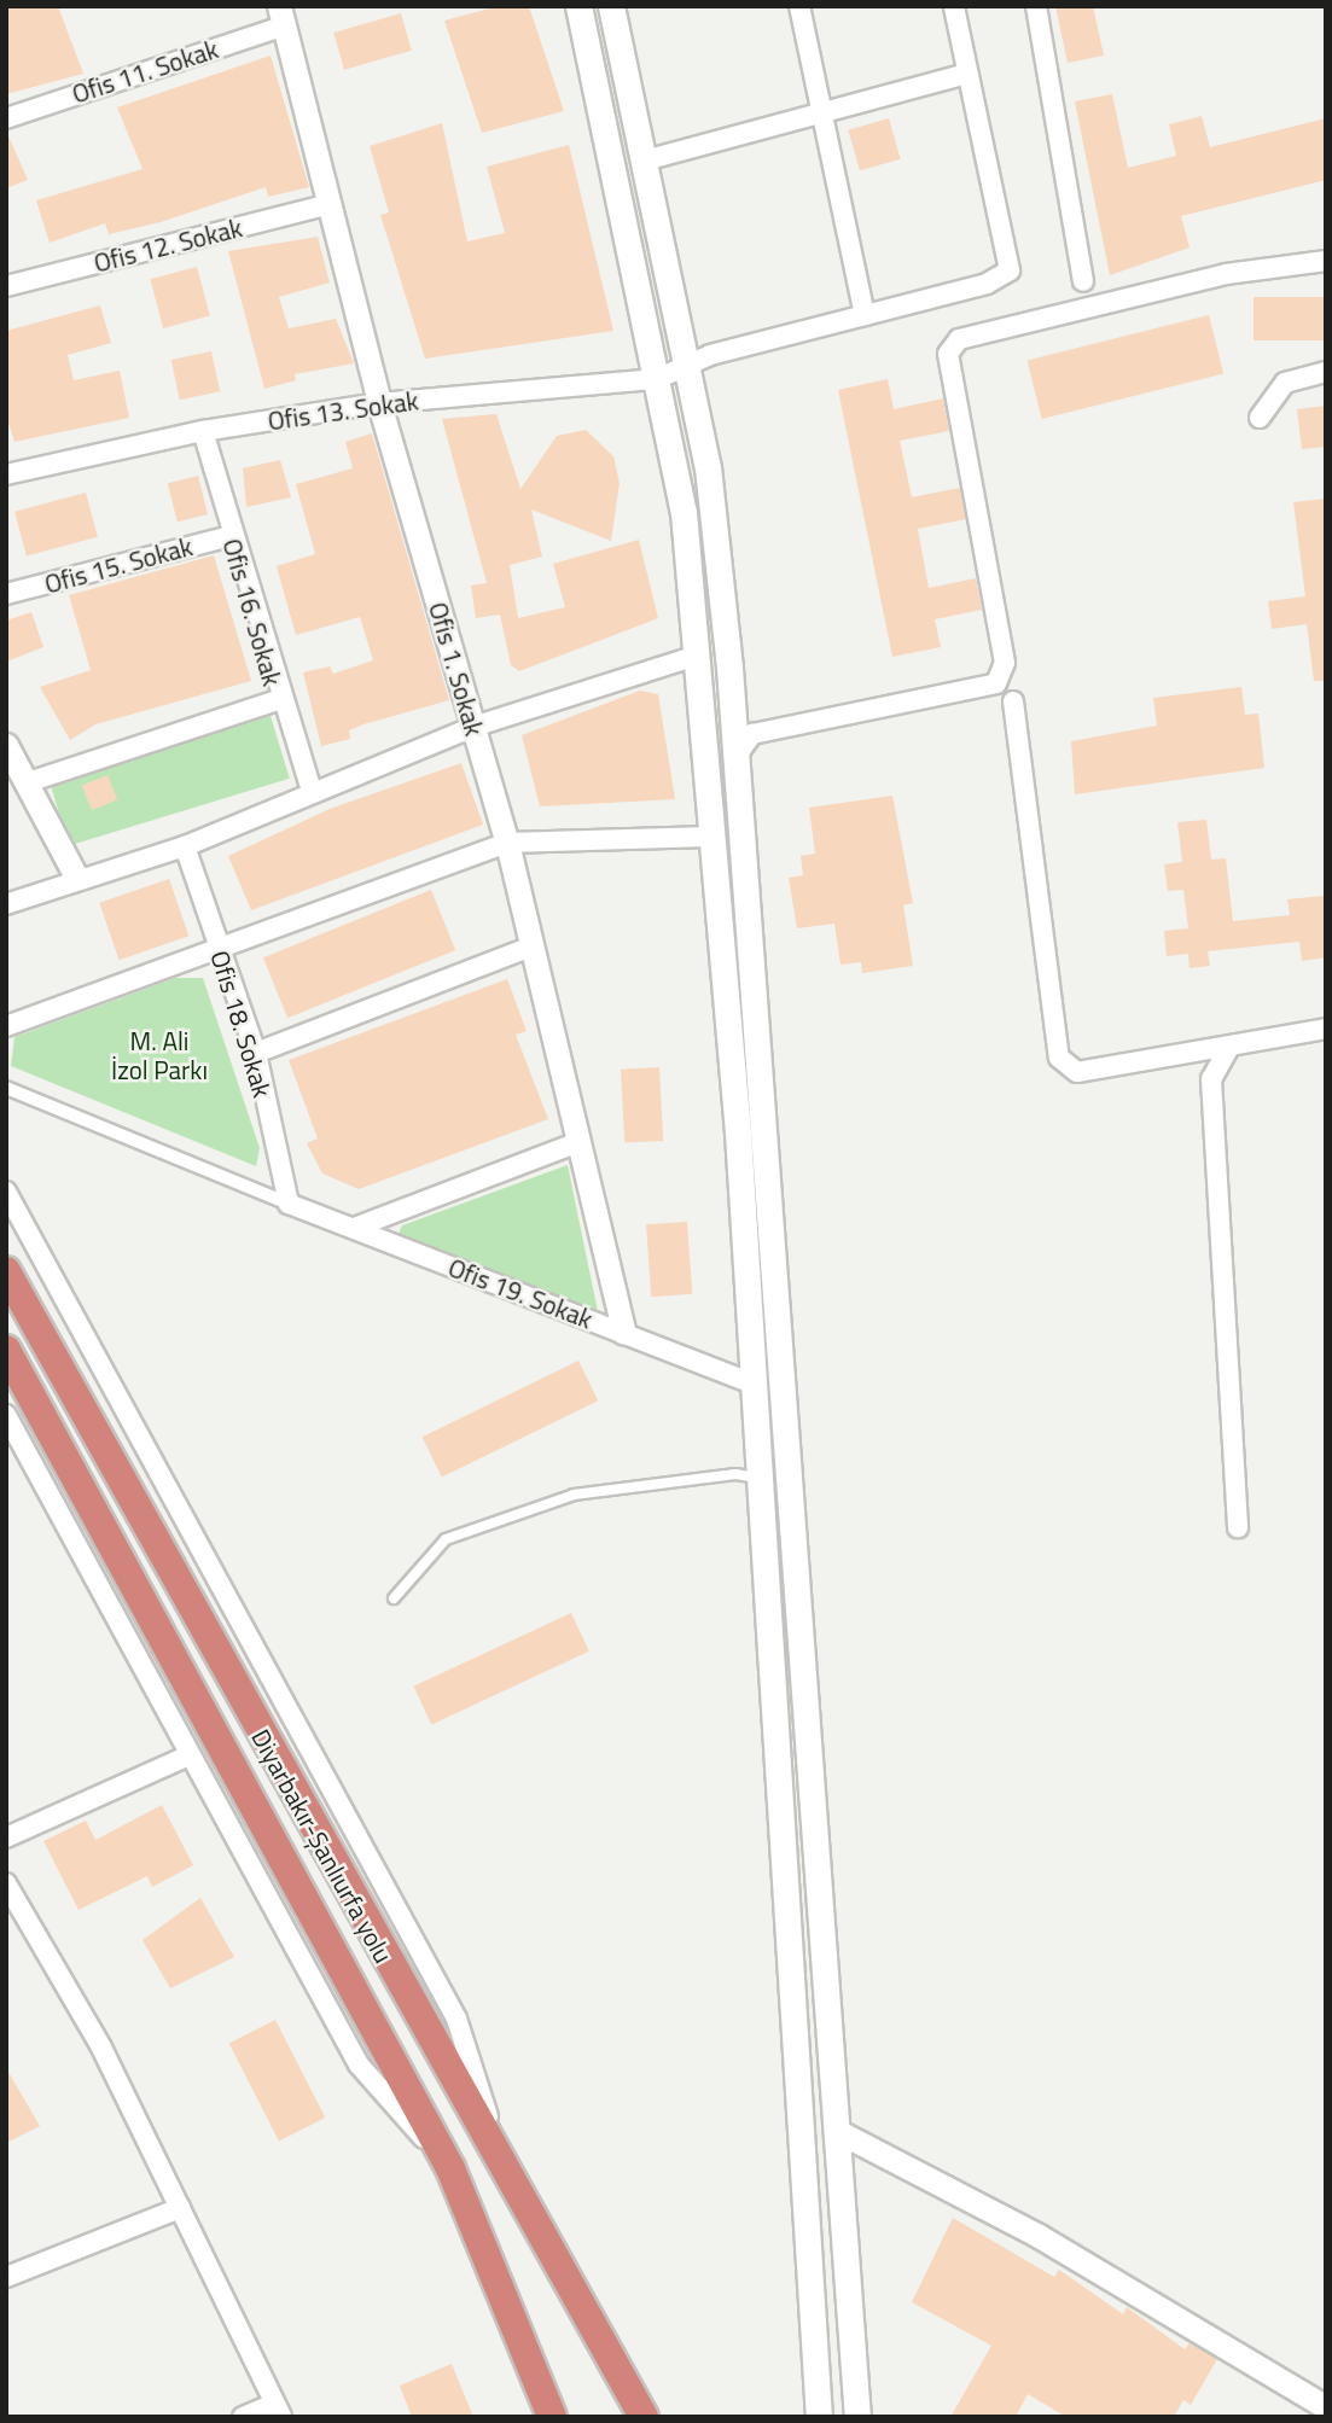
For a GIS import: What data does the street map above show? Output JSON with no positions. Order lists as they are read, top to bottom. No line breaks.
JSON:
{"streets":{"highway":["Diyarbakır-Şanlıurfa yolu"],"street":["Ofis 11. Sokak","Ofis 12. Sokak","Ofis 13. Sokak","Ofis 15. Sokak","Ofis 16. Sokak","Ofis 1. Sokak","Ofis 18. Sokak","Ofis 19. Sokak"]},"crossings":[["Ofis 11. Sokak","Ofis 1. Sokak"],["Ofis 12. Sokak","Ofis 1. Sokak"],["Ofis 13. Sokak","Ofis 16. Sokak"],["Ofis 13. Sokak","Ofis 1. Sokak"],["Ofis 15. Sokak","Ofis 16. Sokak"],["Ofis 1. Sokak","Ofis 19. Sokak"],["Ofis 18. Sokak","Ofis 19. Sokak"]],"parks":["M. Ali İzol Parkı"]}
